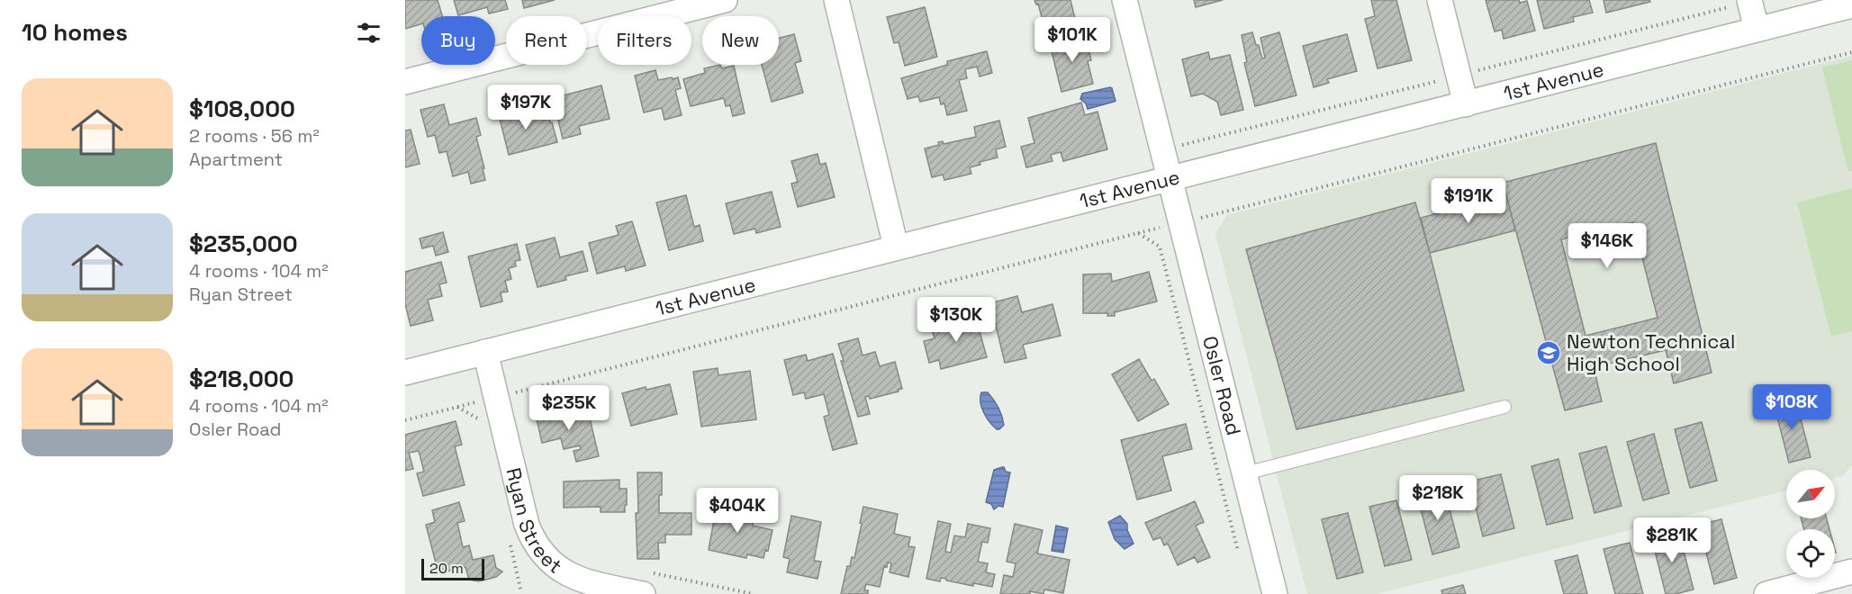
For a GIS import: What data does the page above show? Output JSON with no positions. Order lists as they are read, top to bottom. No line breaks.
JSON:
{"streets":{"street":["1st Avenue","Osler Road","Ryan Street"]},"crossings":[["1st Avenue","Osler Road"],["1st Avenue","Ryan Street"]],"places":{"school or university":["Newton Technical High School"]},"scale_bar":"20 m","north":"top right","page":{"heading":"10 homes","chip":["Buy","Rent","Filters","New"],"price":["$101K","$197K","$191K","$146K","$130K","$108K","$235K","$218K","$404K","$281K"],"list":[{"name":"$108,000","note":"2 rooms · 56 m² · Apartment"},{"name":"$235,000","note":"4 rooms · 104 m² · Ryan Street"},{"name":"$218,000","note":"4 rooms · 104 m² · Osler Road"}],"scale":"20 m"}}
